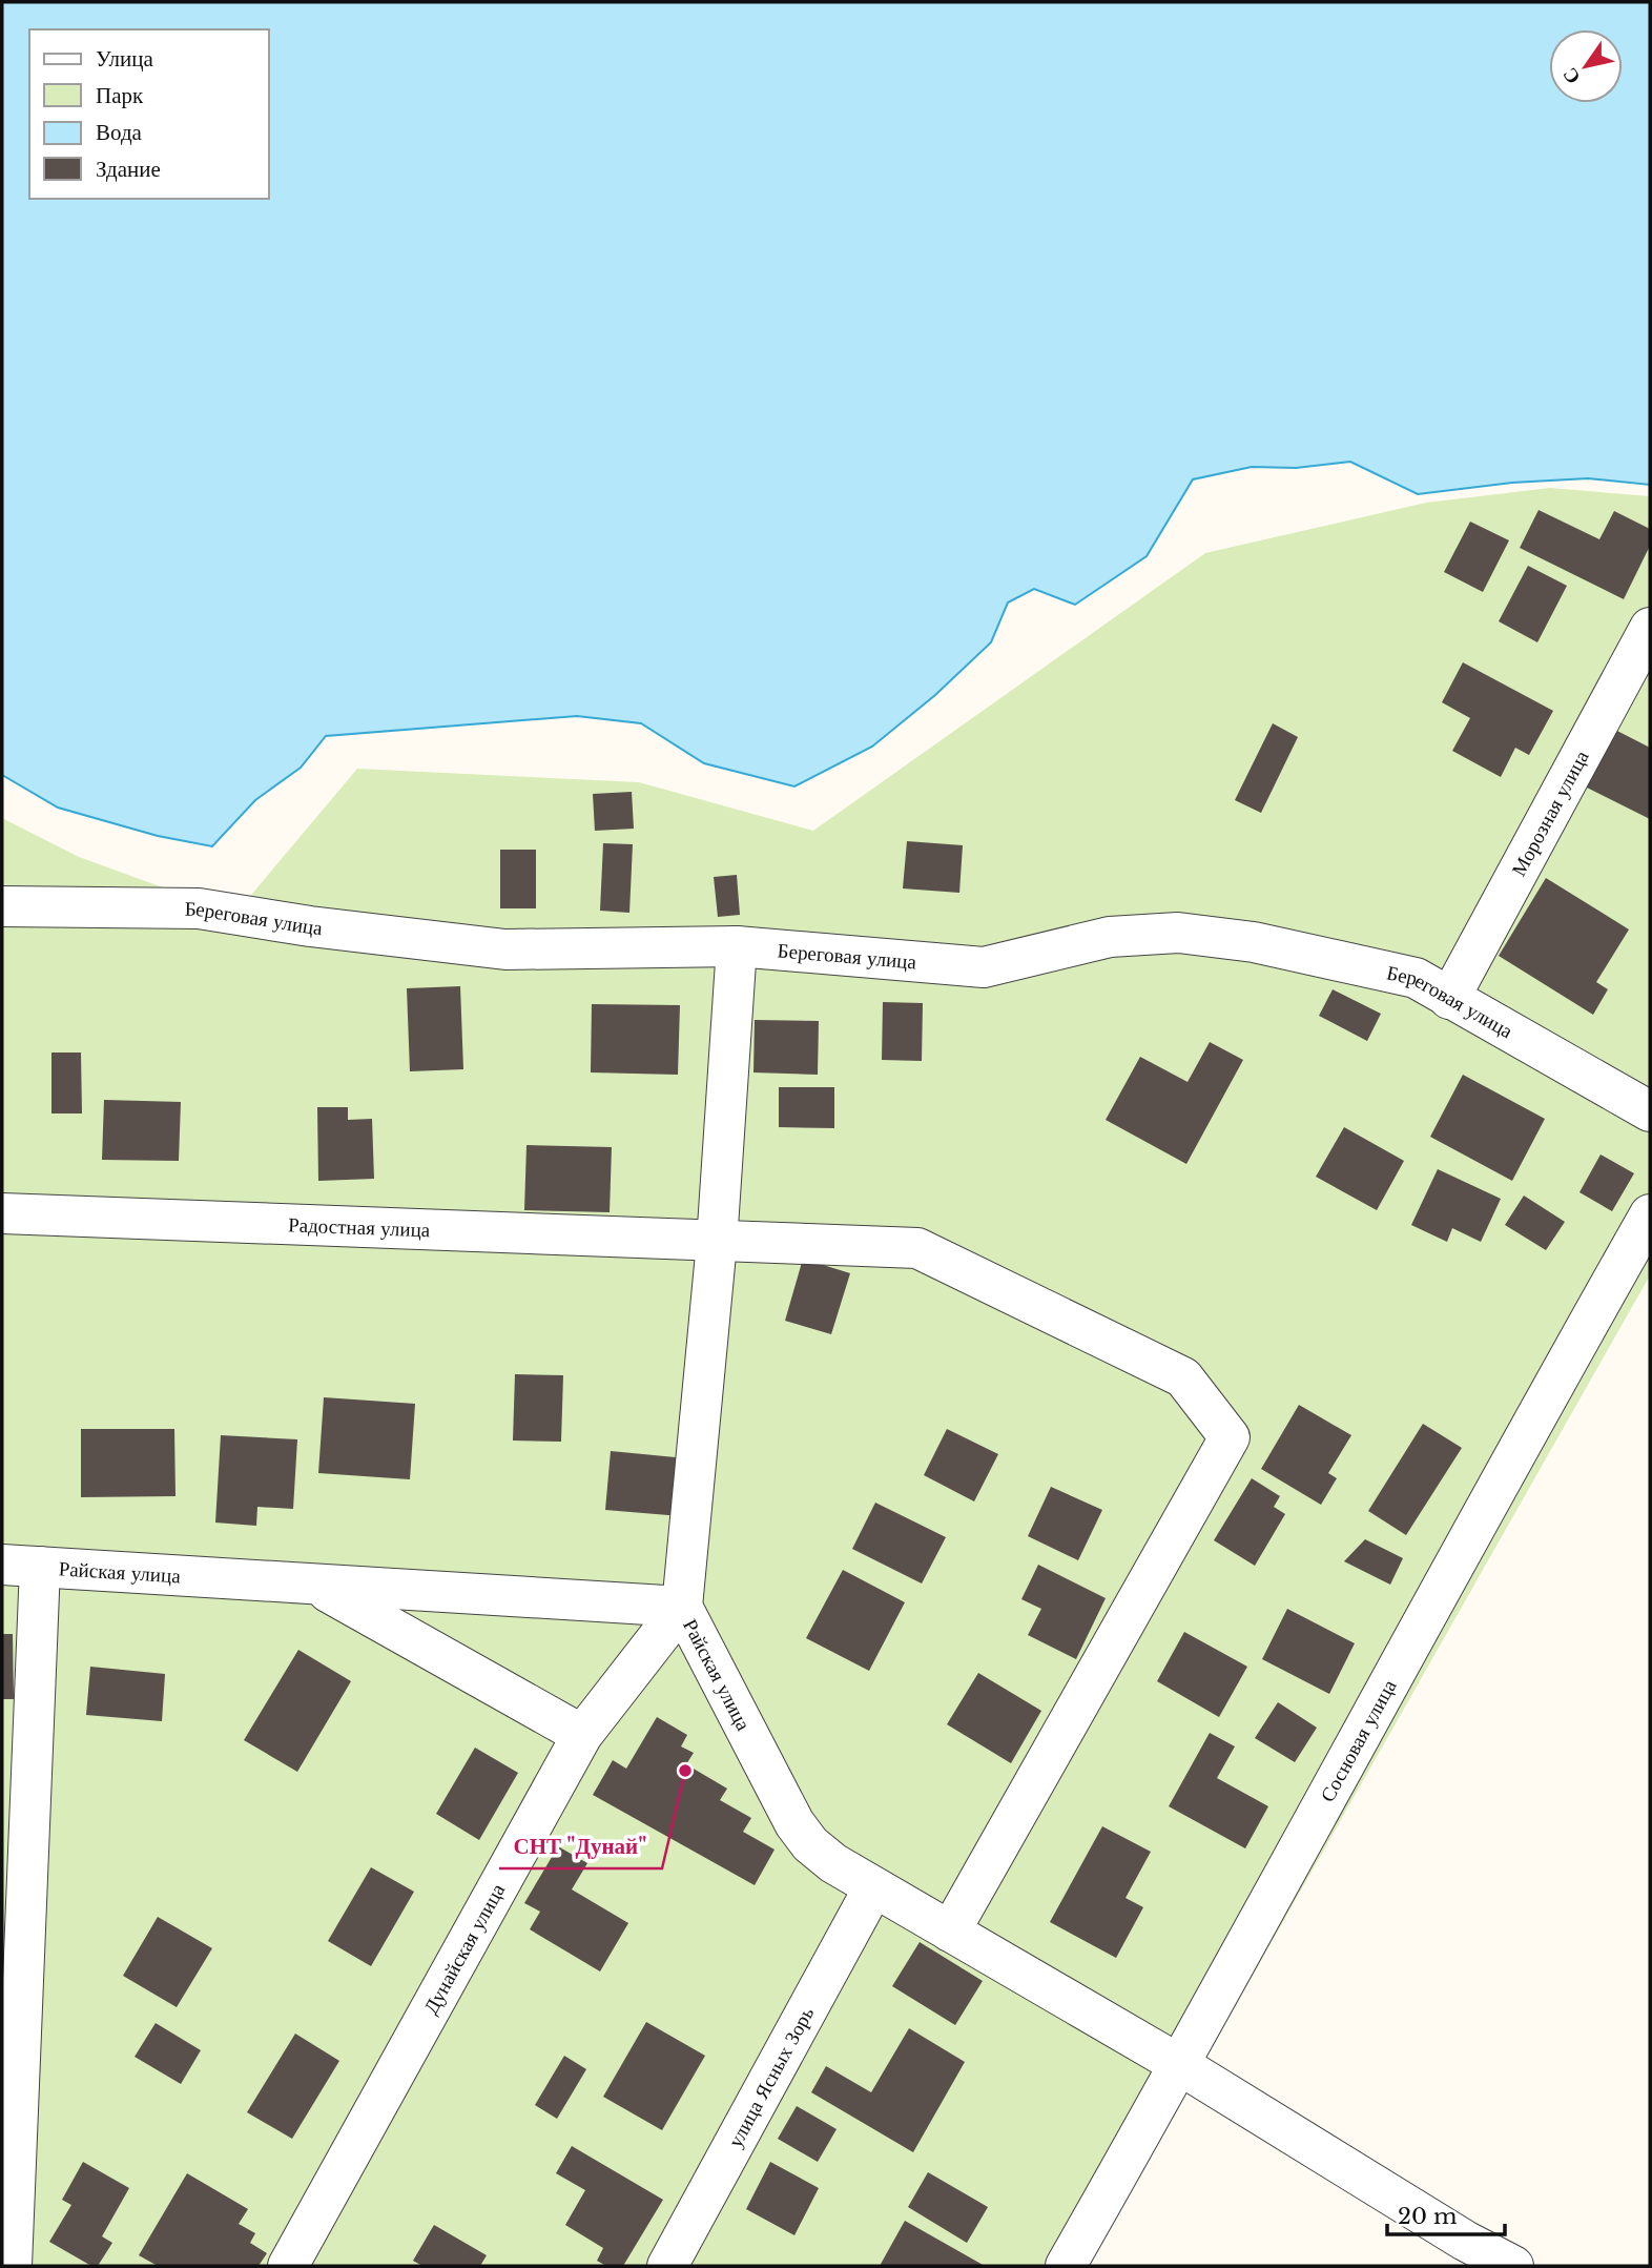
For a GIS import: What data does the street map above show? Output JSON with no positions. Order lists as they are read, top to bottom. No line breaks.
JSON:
{"streets":{"street":["Морозная улица","Береговая улица","Радостная улица","Райская улица","Сосновая улица","Дунайская улица","улица Ясных Зорь"]},"crossings":[["Морозная улица","Береговая улица"],["Радостная улица","Райская улица"],["Райская улица","Сосновая улица"],["Райская улица","Дунайская улица"],["Райская улица","улица Ясных Зорь"]],"places":["СНТ \"Дунай\""],"legend":["Улица","Парк","Вода","Здание"],"scale_bar":"20 m","north":"bottom left"}
